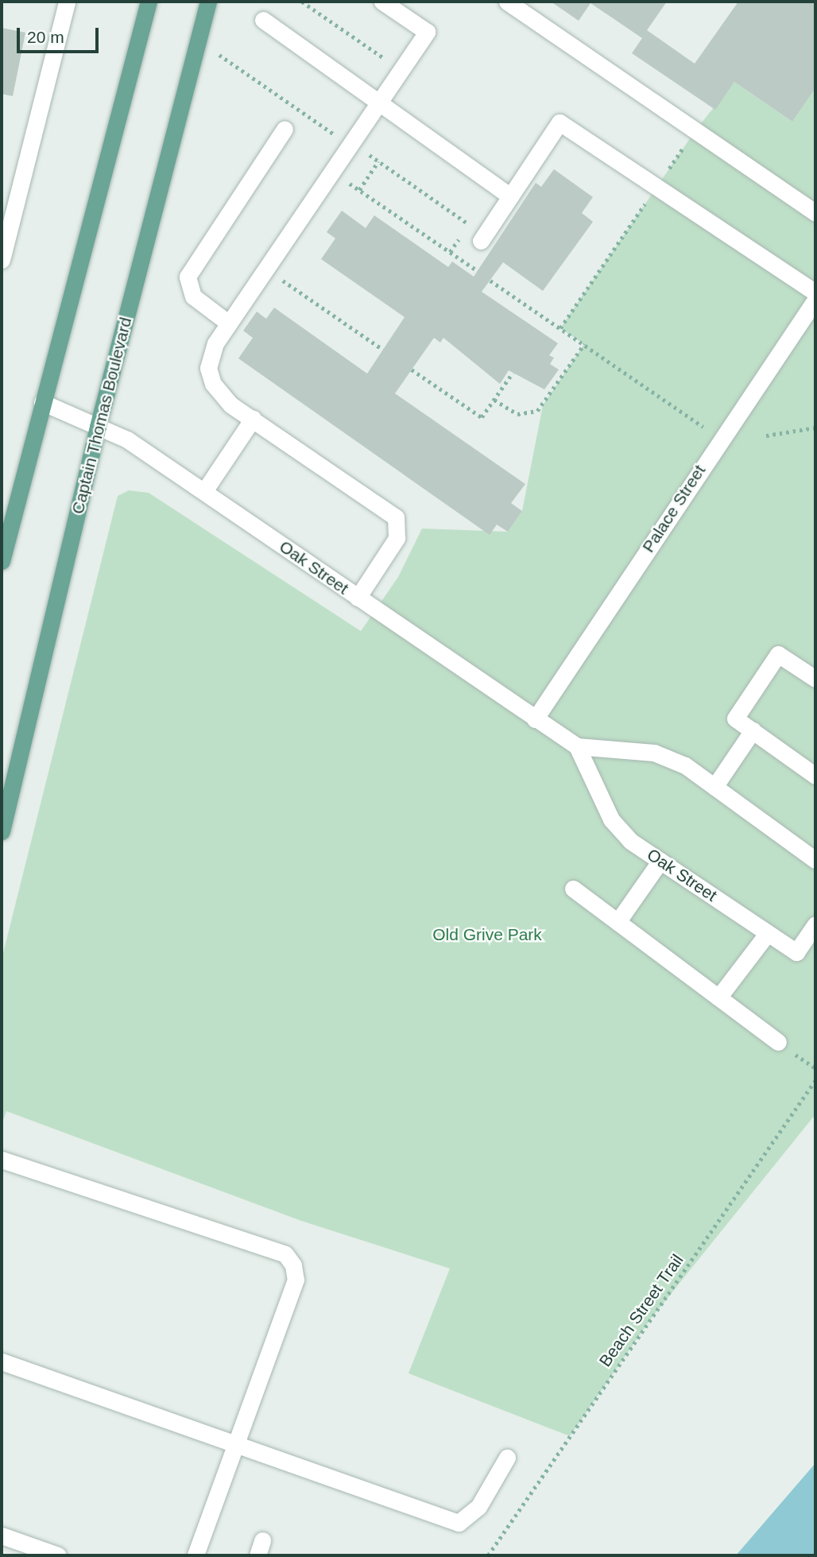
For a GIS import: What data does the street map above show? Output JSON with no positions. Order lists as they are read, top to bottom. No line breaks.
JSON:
{"streets":{"main road":["Captain Thomas Boulevard"],"street":["Palace Street","Oak Street"],"path":["Beach Street Trail"]},"crossings":[["Captain Thomas Boulevard","Oak Street"],["Palace Street","Oak Street"]],"parks":["Old Grive Park"],"scale_bar":"20 m"}
